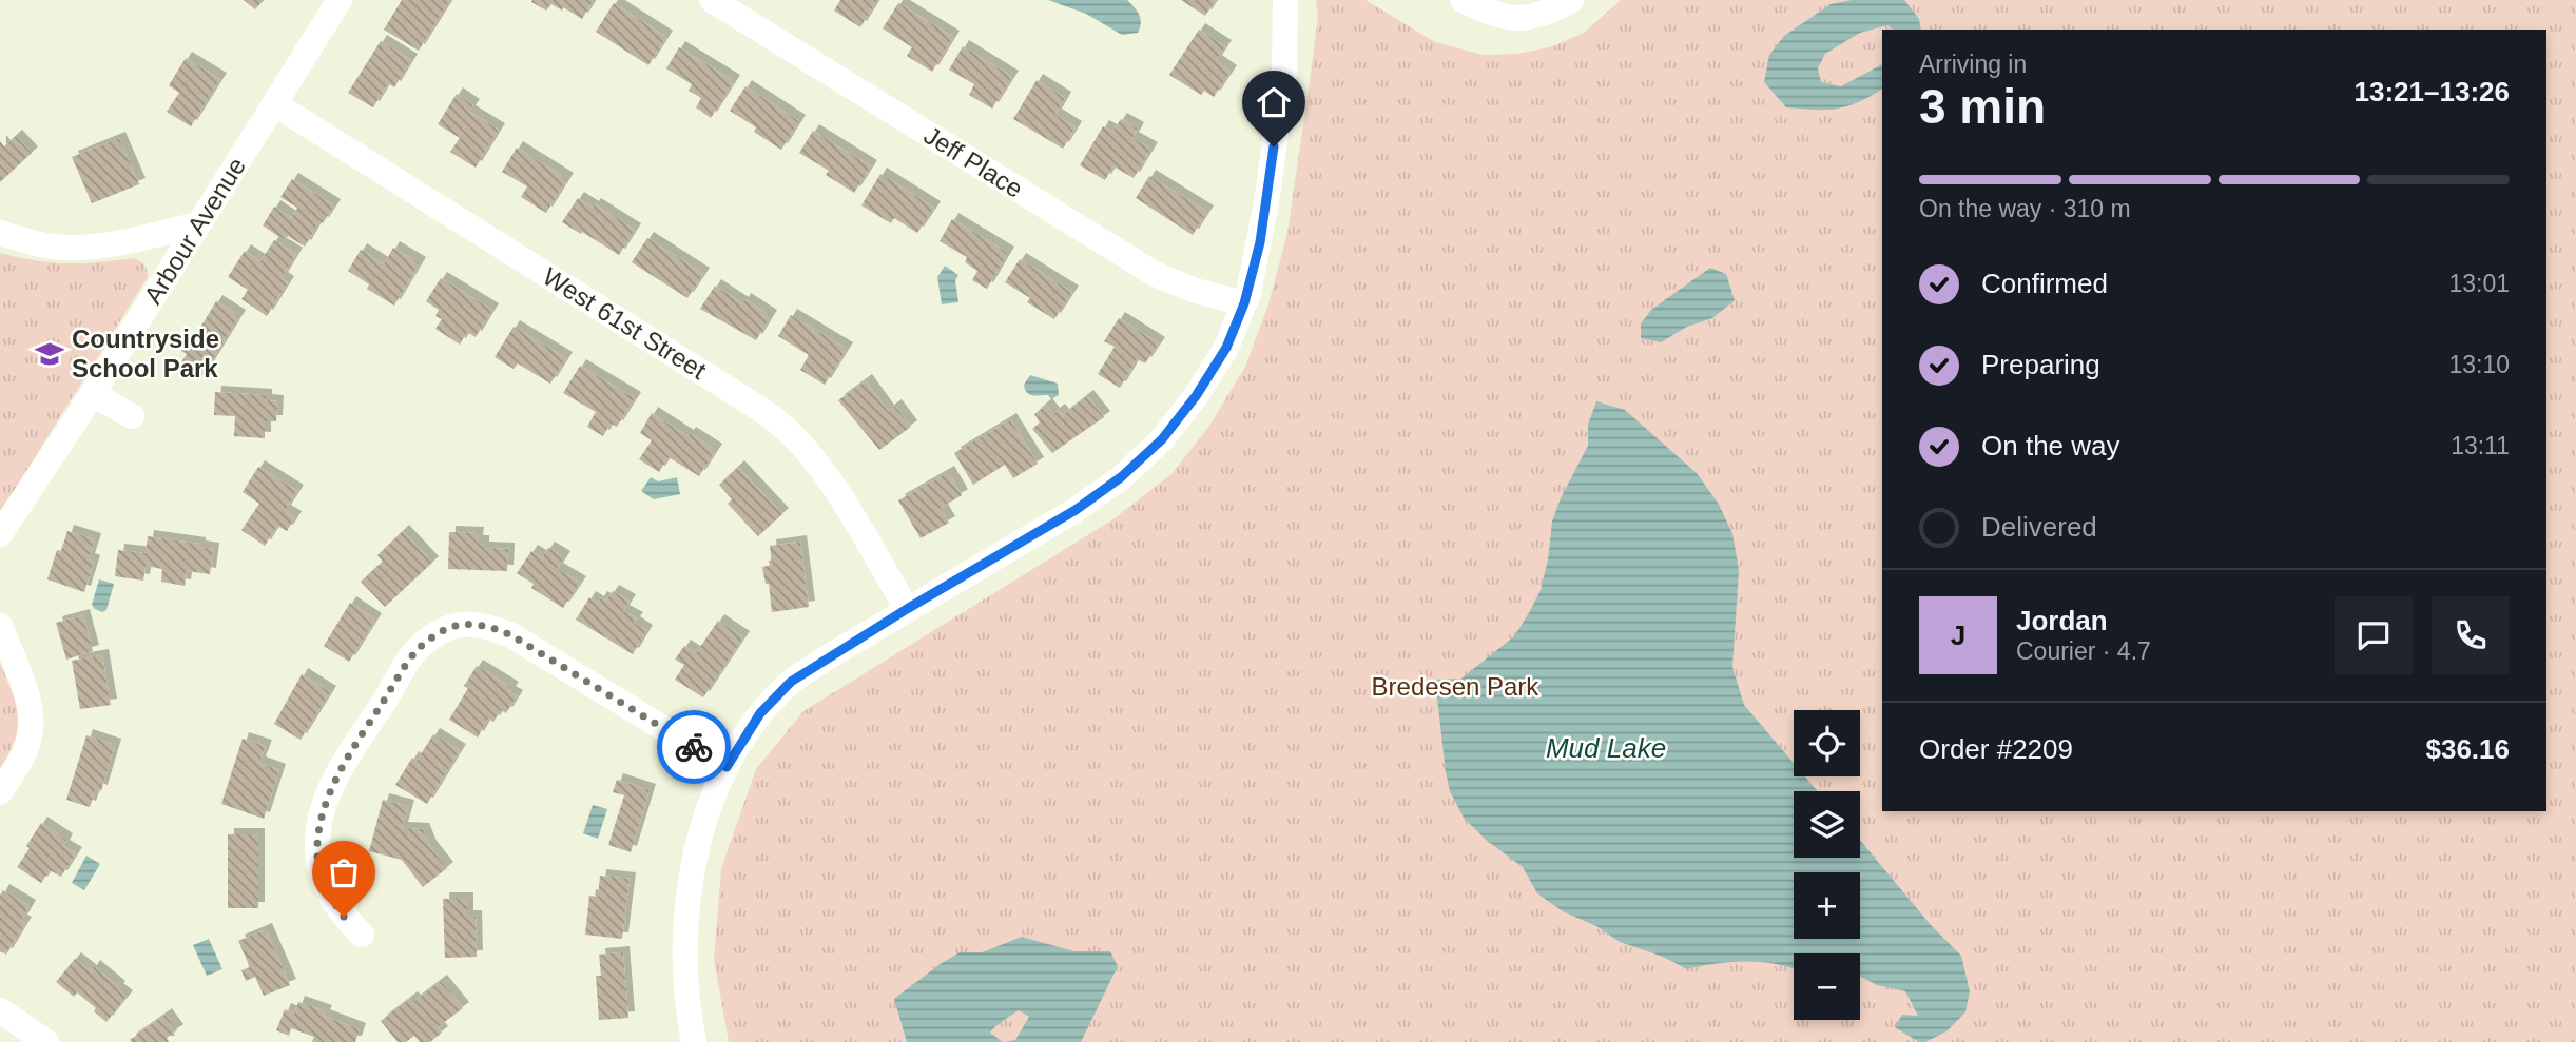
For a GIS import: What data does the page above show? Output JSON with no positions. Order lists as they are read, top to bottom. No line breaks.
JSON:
{"streets":{"street":["Jeff Place","Arbour Avenue","West 61st Street"]},"crossings":[["Arbour Avenue","West 61st Street"]],"water":["Mud Lake"],"parks":["Bredesen Park"],"places":{"school or university":["Countryside School Park"]},"page":{"heading":["3 min","Arriving in","13:21–13:26"],"panel":["Jordan","Courier · 4.7","Order #2209","$36.16"],"bar":"On the way · 310 m","list":[["Confirmed","13:01"],["Preparing","13:10"],["On the way","13:11"],"Delivered"],"round":"J","map_buttons":["+","−"]}}
